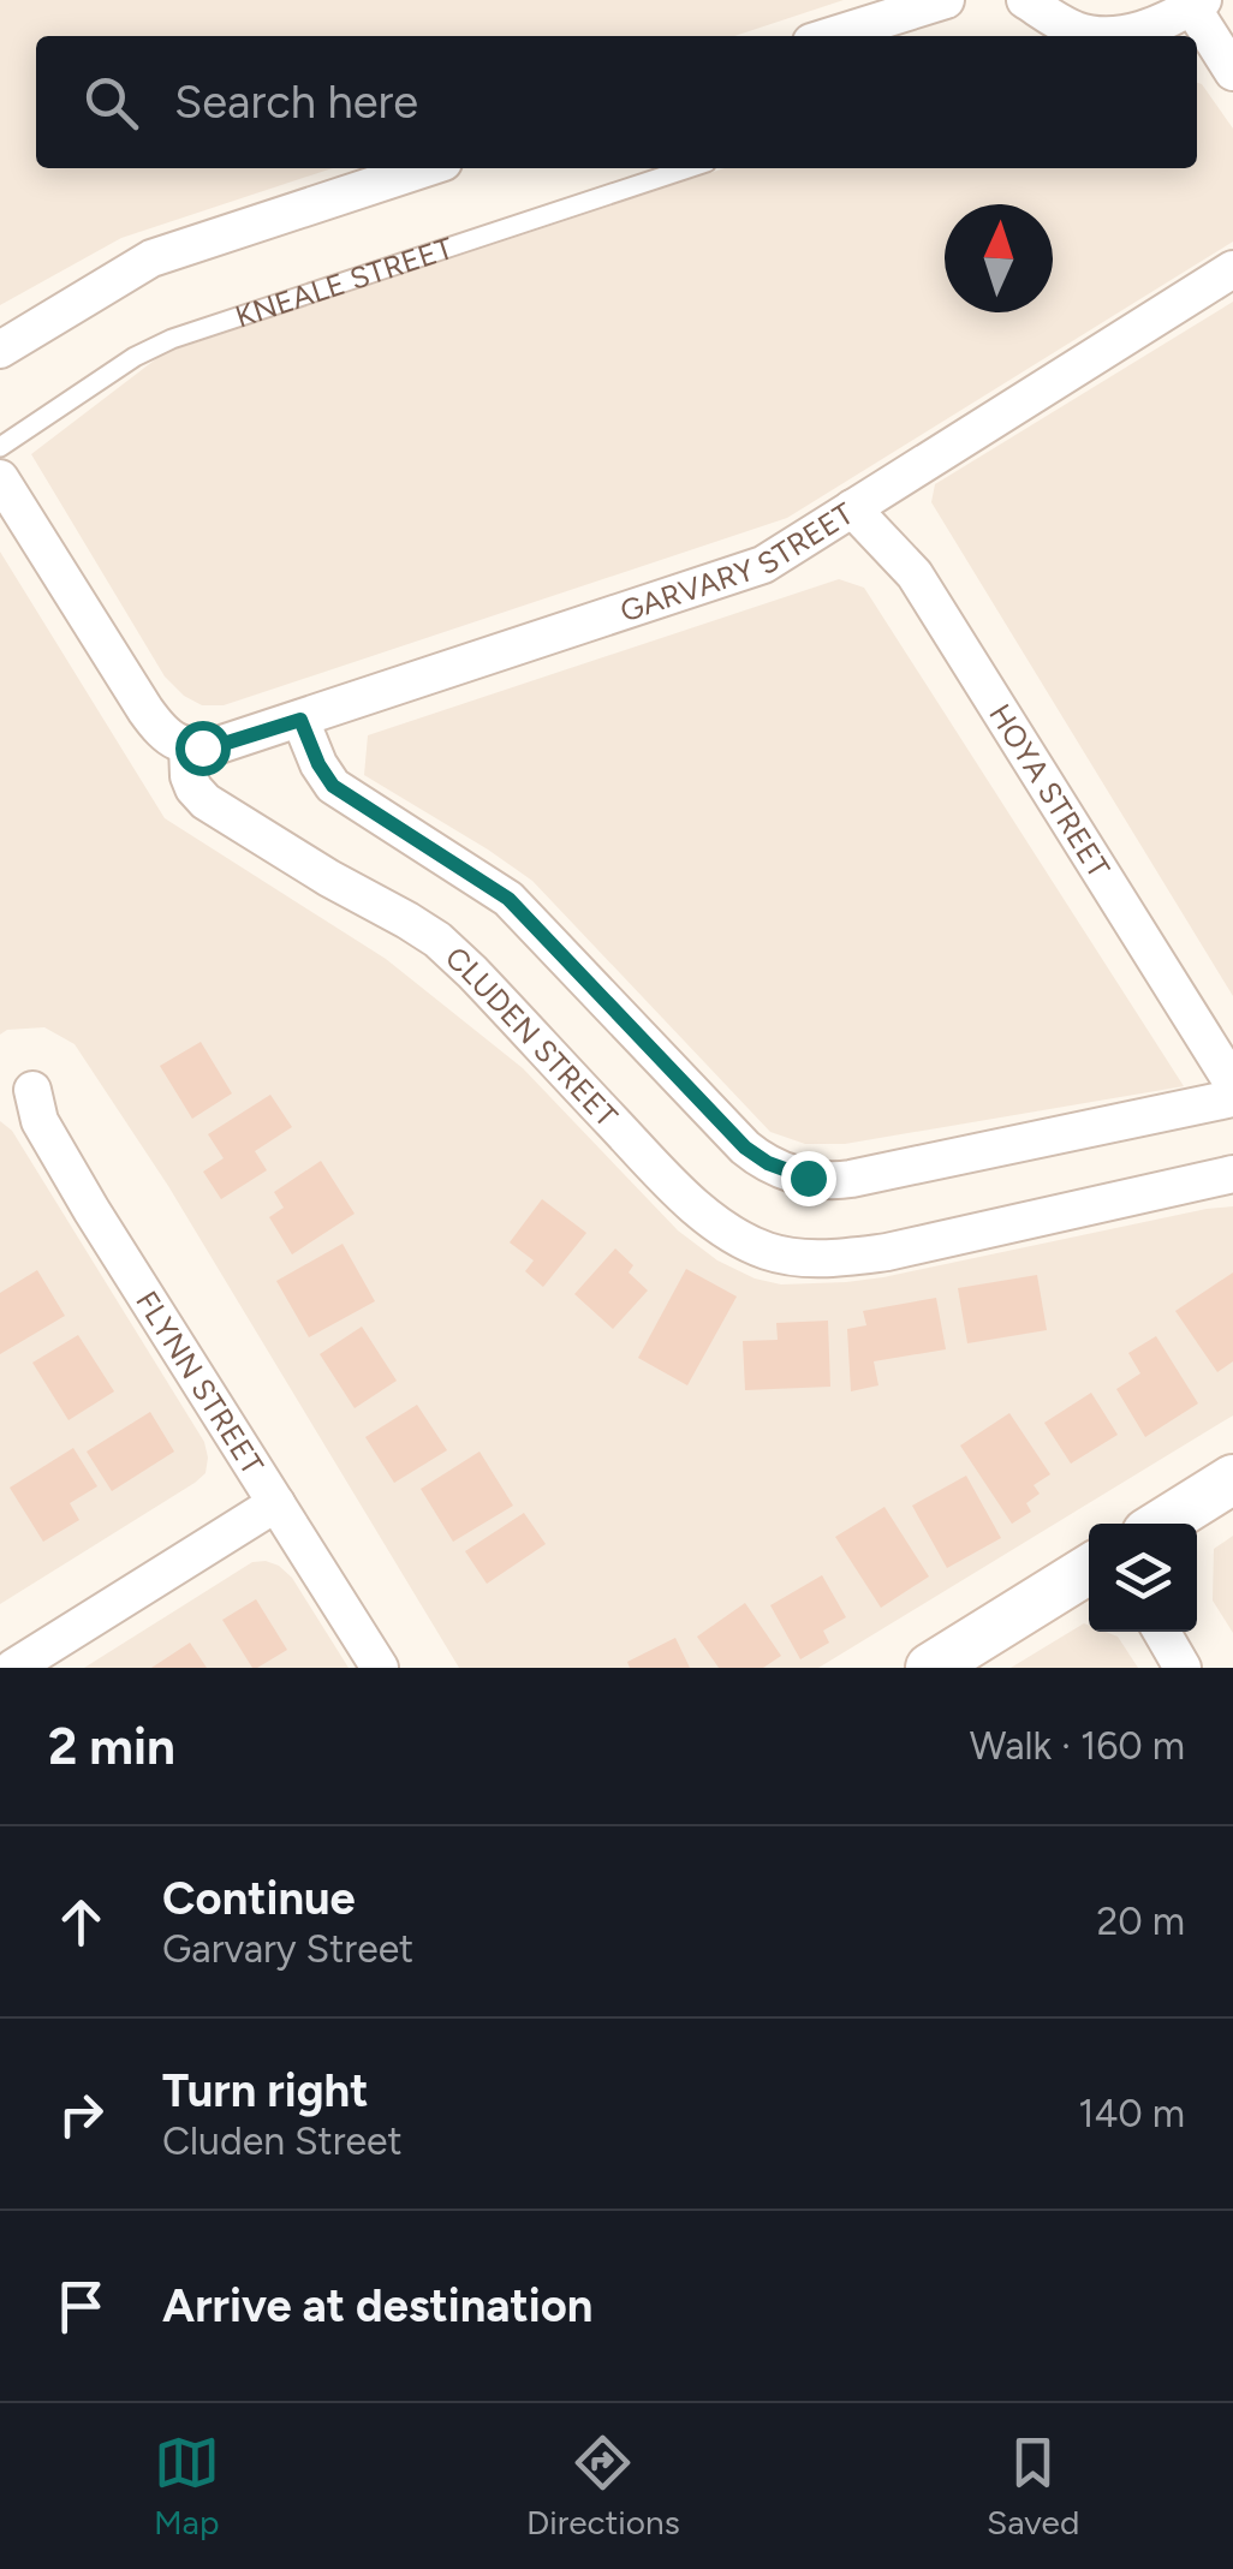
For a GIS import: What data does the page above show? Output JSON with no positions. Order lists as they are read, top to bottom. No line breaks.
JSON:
{"streets":{"street":["GARVARY STREET","HOYA STREET","CLUDEN STREET","FLYNN STREET"],"lane":["KNEALE STREET"]},"crossings":[["GARVARY STREET","HOYA STREET"],["GARVARY STREET","CLUDEN STREET"]],"north":"top","page":{"search":"Search here","heading":["2 min","Walk · 160 m"],"list":[["Continue","Garvary Street","20 m"],["Turn right","Cluden Street","140 m"],"Arrive at destination"],"nav":["Map","Directions","Saved"]}}
